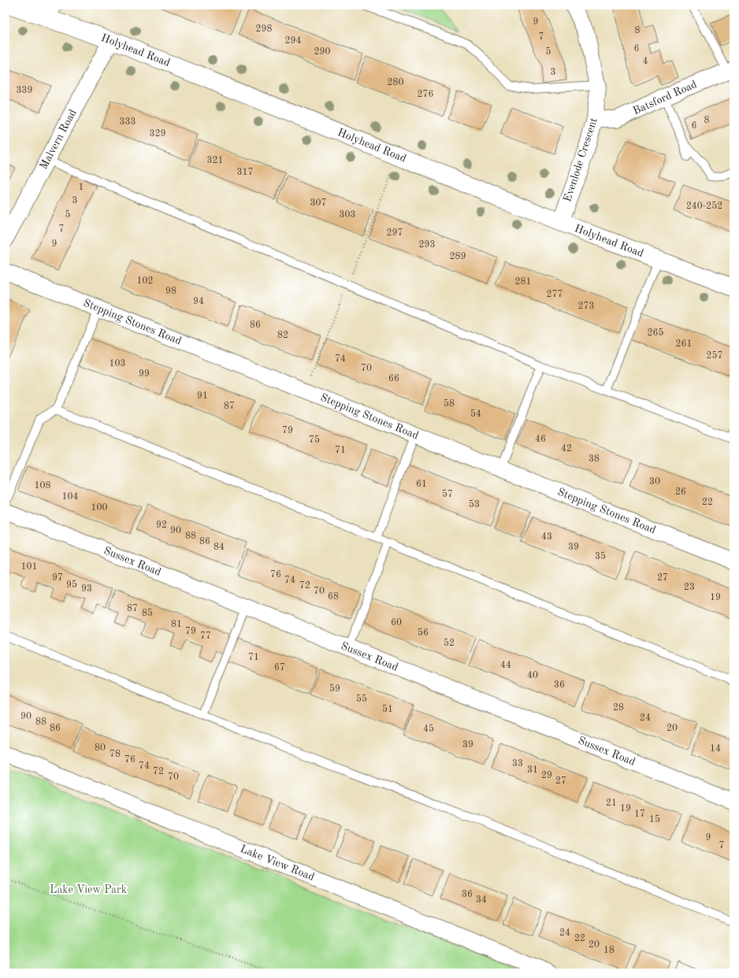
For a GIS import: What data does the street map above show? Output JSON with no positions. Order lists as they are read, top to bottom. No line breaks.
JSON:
{"streets":{"highway":["Holyhead Road"],"street":["Batsford Road","Malvern Road","Evenlode Crescent","Stepping Stones Road","Sussex Road","Lake View Road"]},"crossings":[["Holyhead Road","Malvern Road"],["Holyhead Road","Evenlode Crescent"],["Batsford Road","Evenlode Crescent"]],"parks":["Lake View Park"],"house_numbers":["9","298","8","7","294","6","290","5","4","3","280","339","276","8","333","6","329","321","317","1","3","307","240-252","5","303","7","297","9","293","289","102","281","98","277","94","273","86","265","82","261","257","74","103","70","99","66","91","58","87","54","79","46","75","42","71","38","30","61","108","26","57","104","22","53","100","92","90","88","43","86","84","39","35","101","76","97","27","74","95","72","23","93","70","68","19","87","85","60","81","79","56","77","52","71","44","67","40","36","59","55","28","51","90","24","88","86","20","45","39","80","14","78","76","33","74","31","72","29","70","27","21","19","17","15","9","7","36","34","24","22","20","18"]}
